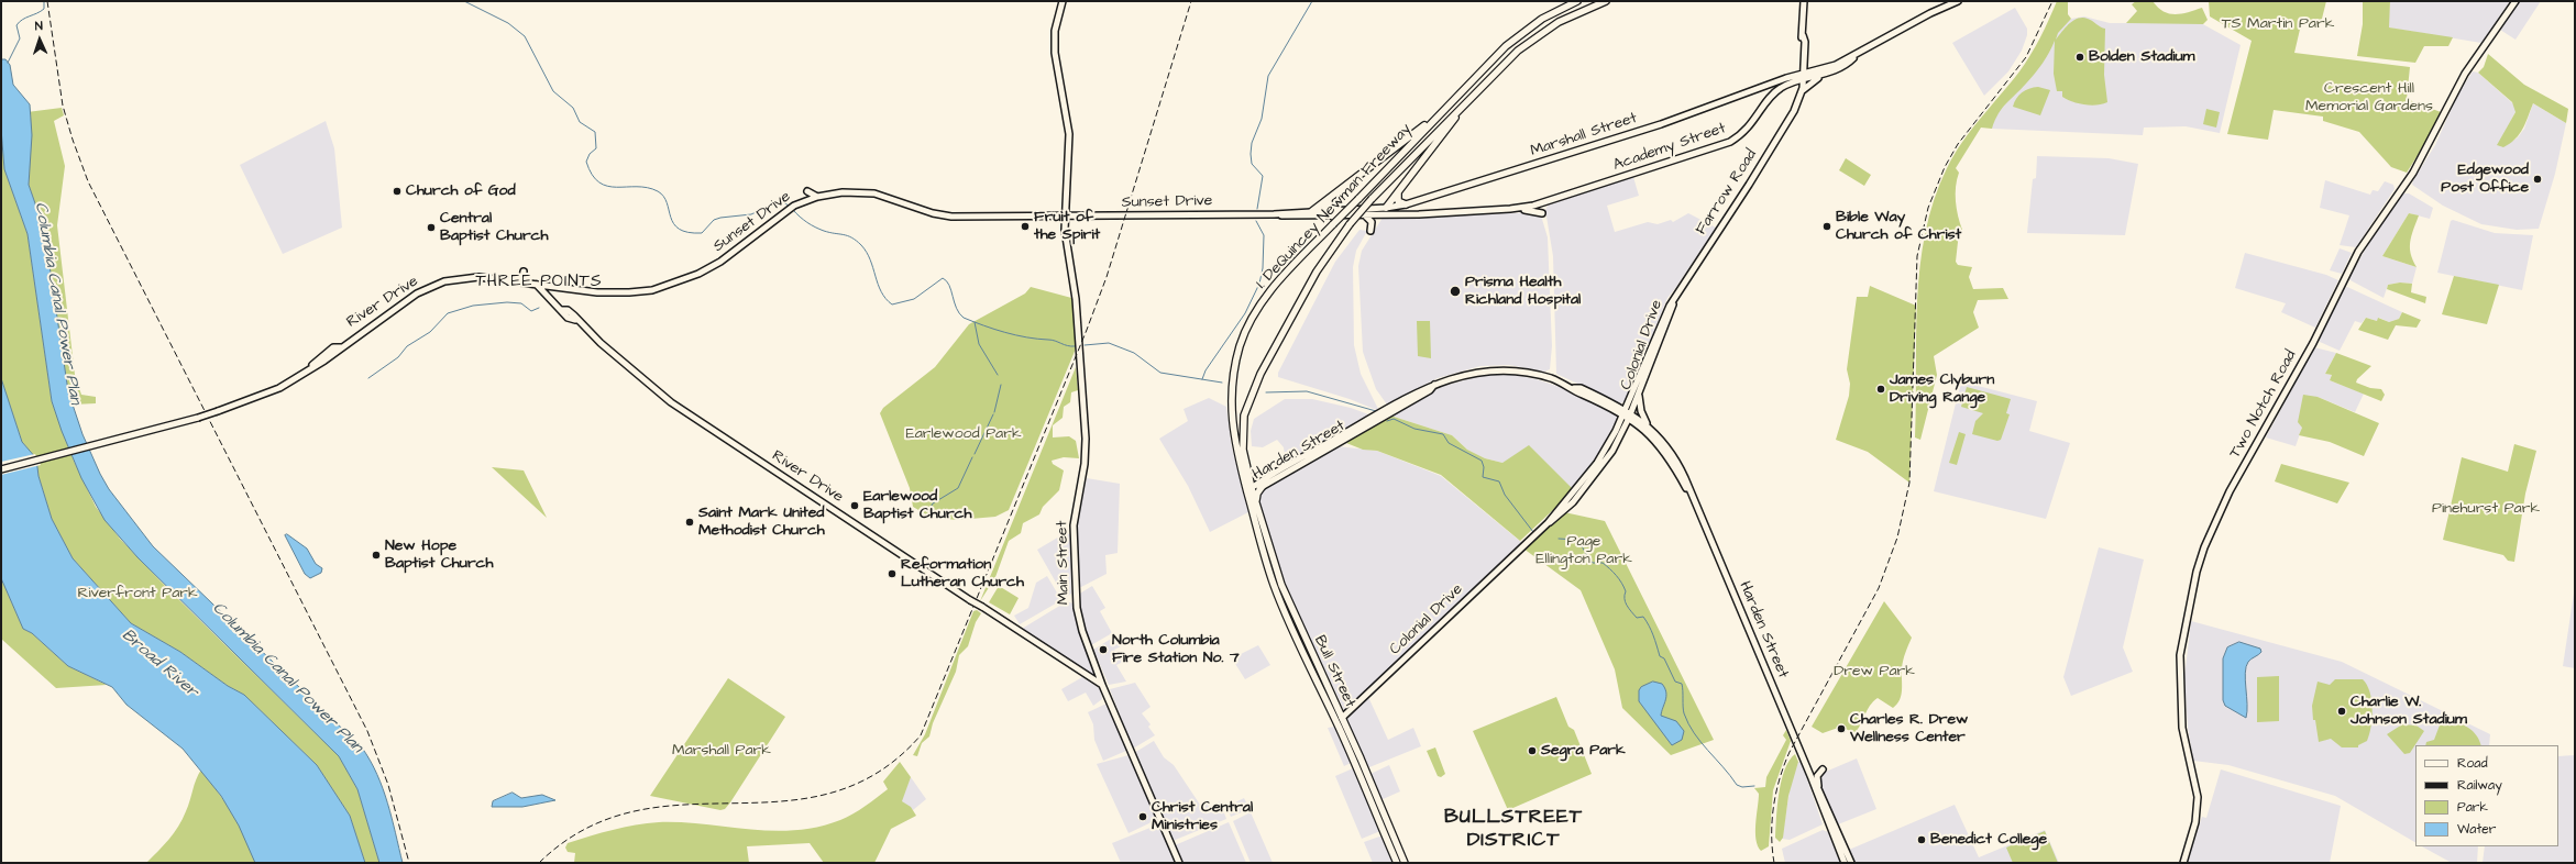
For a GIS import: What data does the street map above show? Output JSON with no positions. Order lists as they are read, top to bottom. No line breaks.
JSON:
{"streets":{"highway":["I. DeQuincey Newman Freeway","Bull Street"],"main road":["Marshall Street","Academy Street","Farrow Road","Sunset Drive","River Drive","Colonial Drive","Two Notch Road","Harden Street","Main Street"]},"crossings":[["Marshall Street","Academy Street"],["Marshall Street","Farrow Road"],["Marshall Street","Sunset Drive"],["Academy Street","Farrow Road"],["Academy Street","Sunset Drive"],["Farrow Road","Colonial Drive"],["Sunset Drive","River Drive"],["Sunset Drive","Main Street"],["I. DeQuincey Newman Freeway","Harden Street"],["I. DeQuincey Newman Freeway","Bull Street"],["River Drive","Main Street"],["Colonial Drive","Harden Street"],["Colonial Drive","Bull Street"],["Harden Street","Bull Street"]],"districts":["THREE POINTS","BULLSTREET DISTRICT"],"water":["Columbia Canal Power Plan","Broad River"],"parks":["TS Martin Park","Crescent Hill Memorial Gardens","Earlewood Park","Pinehurst Park","Page Ellington Park","Riverfront Park","Drew Park","Marshall Park"],"places":["Bolden Stadium","Edgewood Post Office","Church of God","Fruit of the Spirit","Bible Way Church of Christ","Central Baptist Church","Prisma Health Richland Hospital","James Clyburn Driving Range","Earlewood Baptist Church","Saint Mark United Methodist Church","New Hope Baptist Church","Reformation Lutheran Church","North Columbia Fire Station No. 7","Charlie W. Johnson Stadium","Charles R. Drew Wellness Center","Segra Park","Christ Central Ministries","Benedict College"],"legend":["Road","Railway","Park","Water"],"north":"top"}
